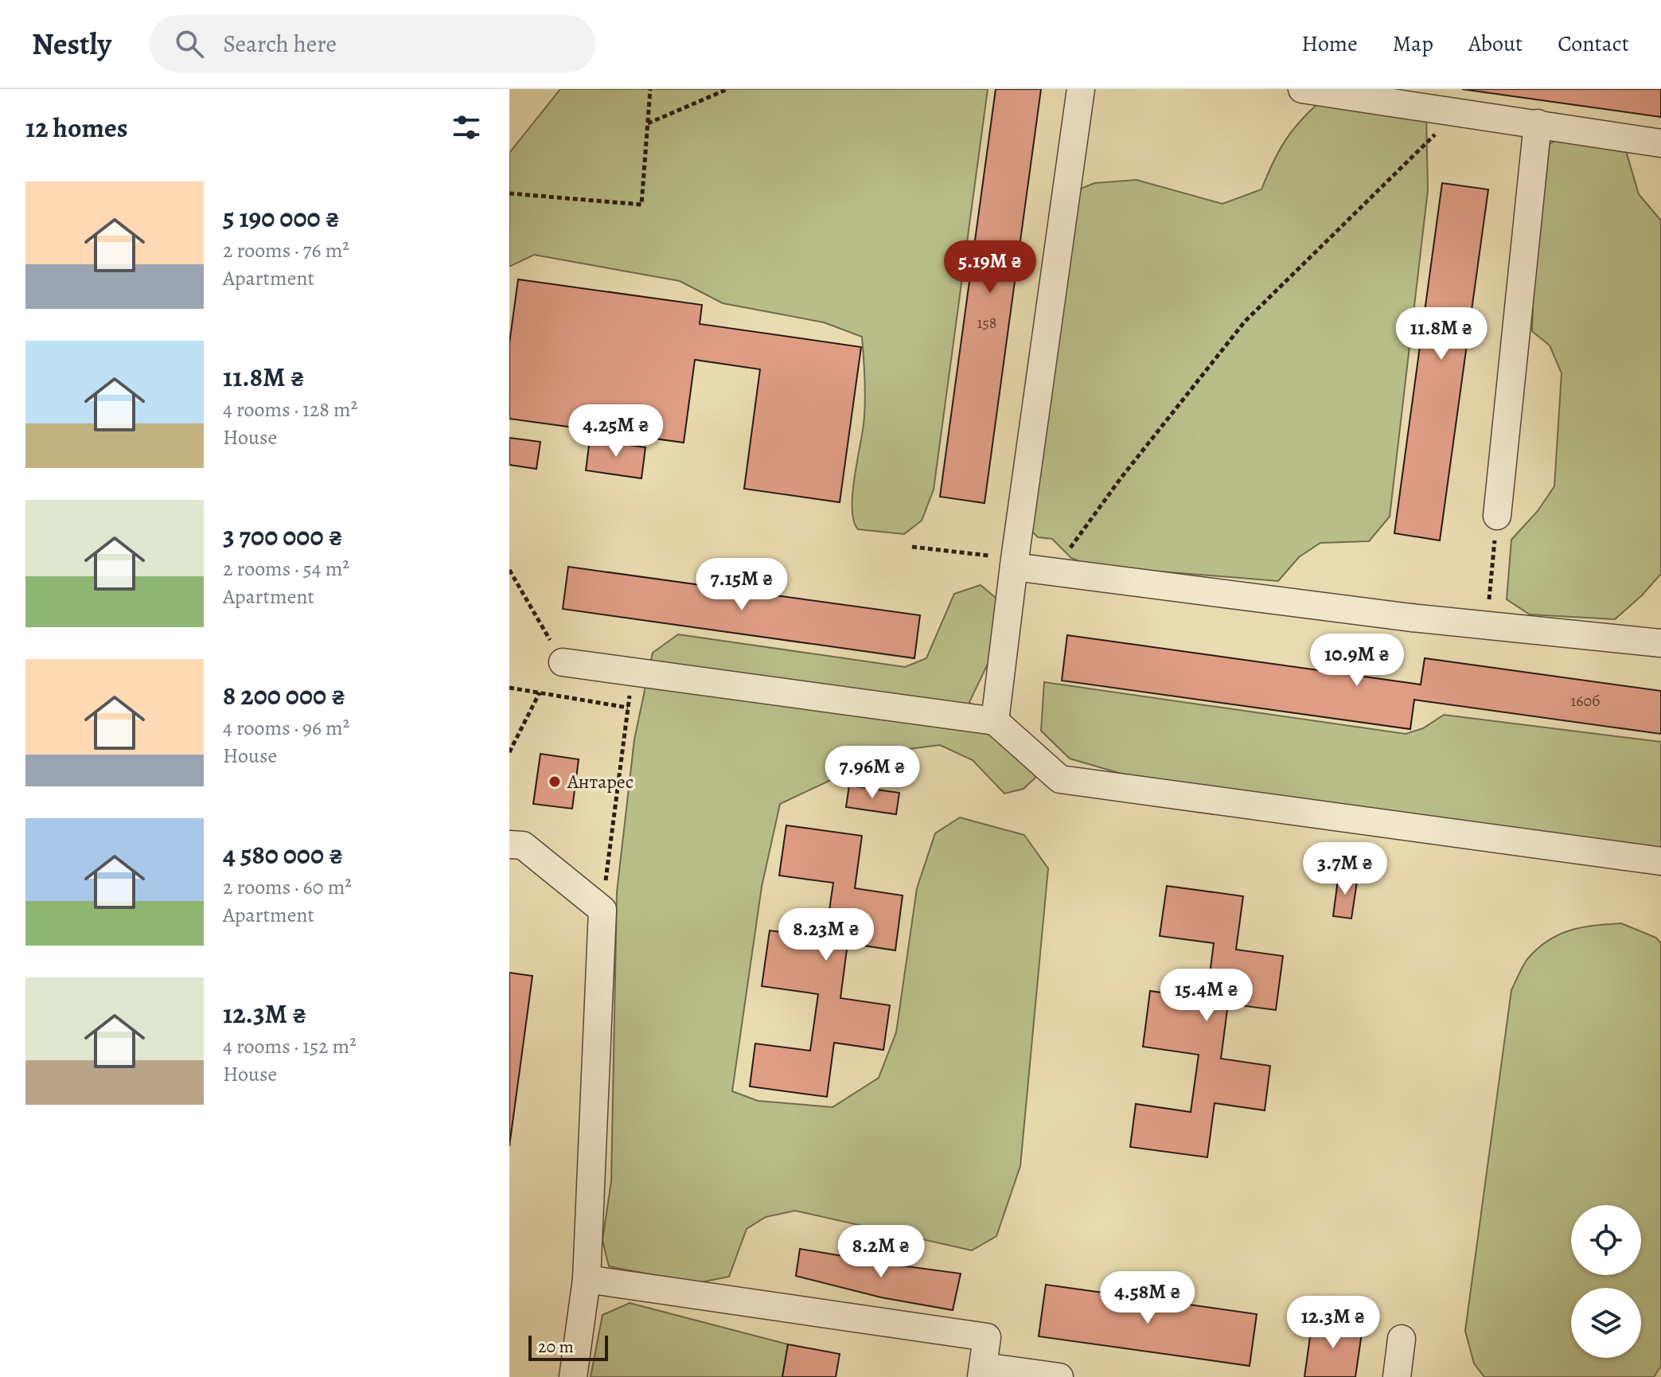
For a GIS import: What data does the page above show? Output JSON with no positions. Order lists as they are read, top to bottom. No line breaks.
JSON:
{"places":["Антарес"],"house_numbers":["158","160б"],"scale_bar":"20 m","page":{"header":"Nestly","search":"Search here","nav":["Home","Map","About","Contact"],"heading":"12 homes","list":[{"name":"5 190 000 ₴","note":"2 rooms · 76 m² · Apartment"},{"name":"11.8M ₴","note":"4 rooms · 128 m² · House"},{"name":"3 700 000 ₴","note":"2 rooms · 54 m² · Apartment"},{"name":"8 200 000 ₴","note":"4 rooms · 96 m² · House"},{"name":"4 580 000 ₴","note":"2 rooms · 60 m² · Apartment"},{"name":"12.3M ₴","note":"4 rooms · 152 m² · House"}],"price":["5.19M ₴","11.8M ₴","4.25M ₴","7.15M ₴","10.9M ₴","7.96M ₴","3.7M ₴","8.23M ₴","15.4M ₴","8.2M ₴","4.58M ₴","12.3M ₴"],"scale":"20 m"}}
